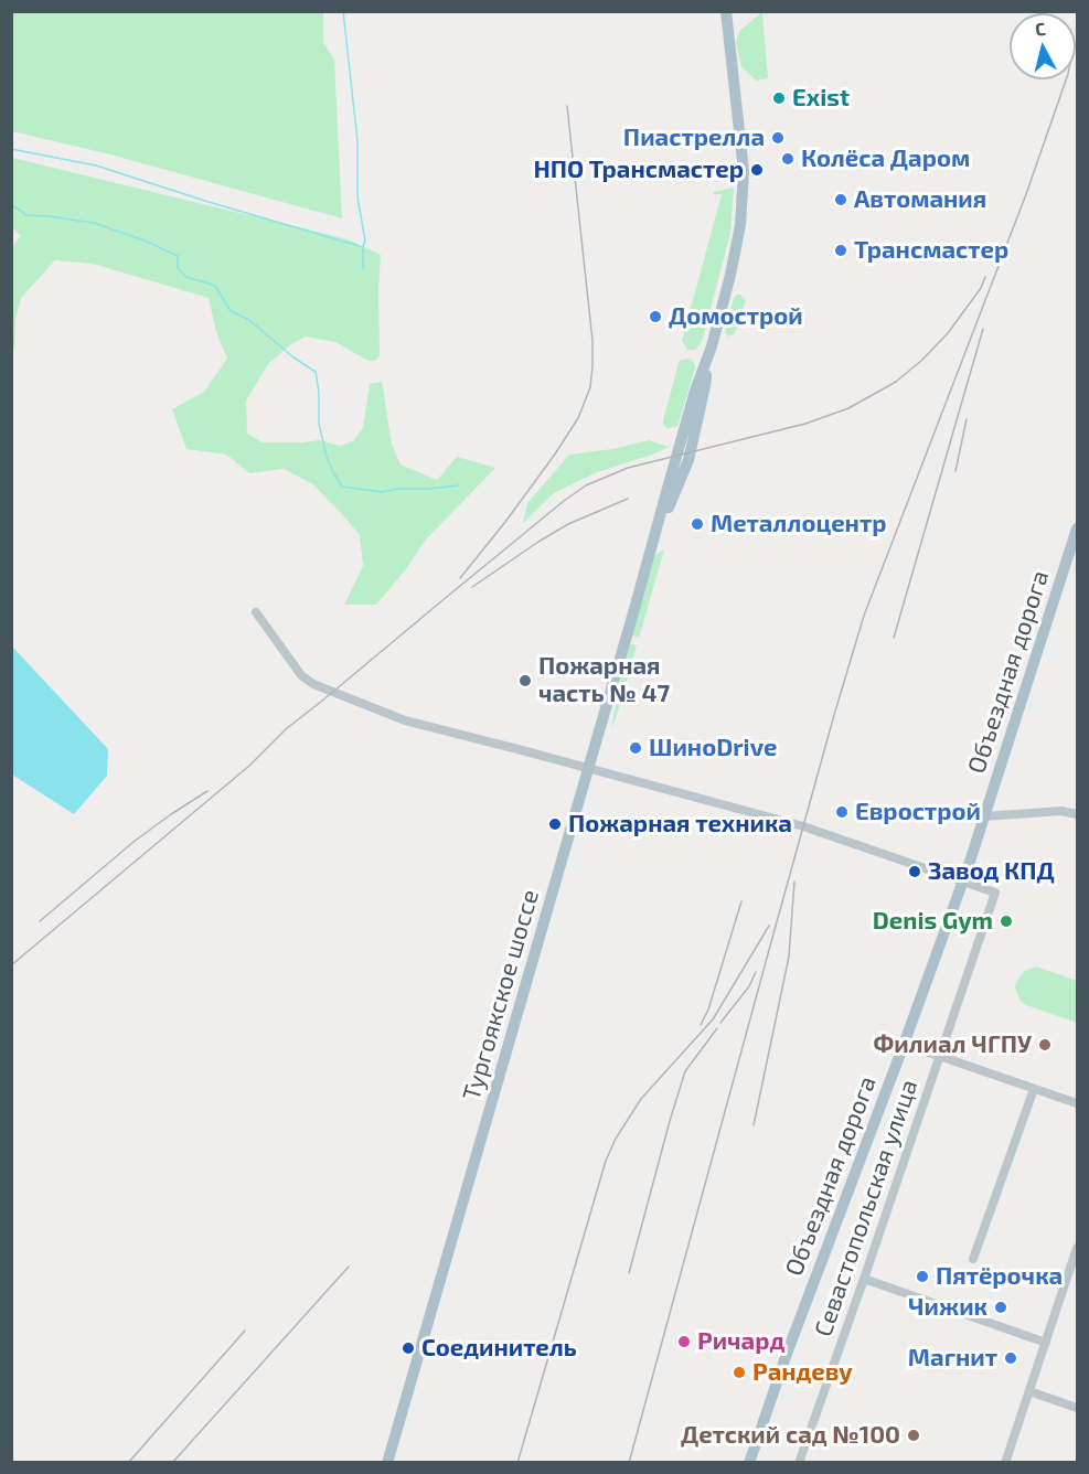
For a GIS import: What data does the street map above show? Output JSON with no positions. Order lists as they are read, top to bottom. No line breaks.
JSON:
{"streets":{"main road":["Объездная дорога","Тургоякское шоссе"],"street":["Севастопольская улица"]},"crossings":[["Объездная дорога","Севастопольская улица"]],"places":["Exist","Пиастрелла","Колёса Даром","НПО Трансмастер","Автомания","Трансмастер","Домострой","Металлоцентр","Пожарная часть № 47","ШиноDrive","Еврострой","Пожарная техника","Завод КПД","Denis Gym","Филиал ЧГПУ","Пятёрочка","Чижик","Ричард","Соединитель","Магнит","Рандеву","Детский сад №100"],"north":"top"}
